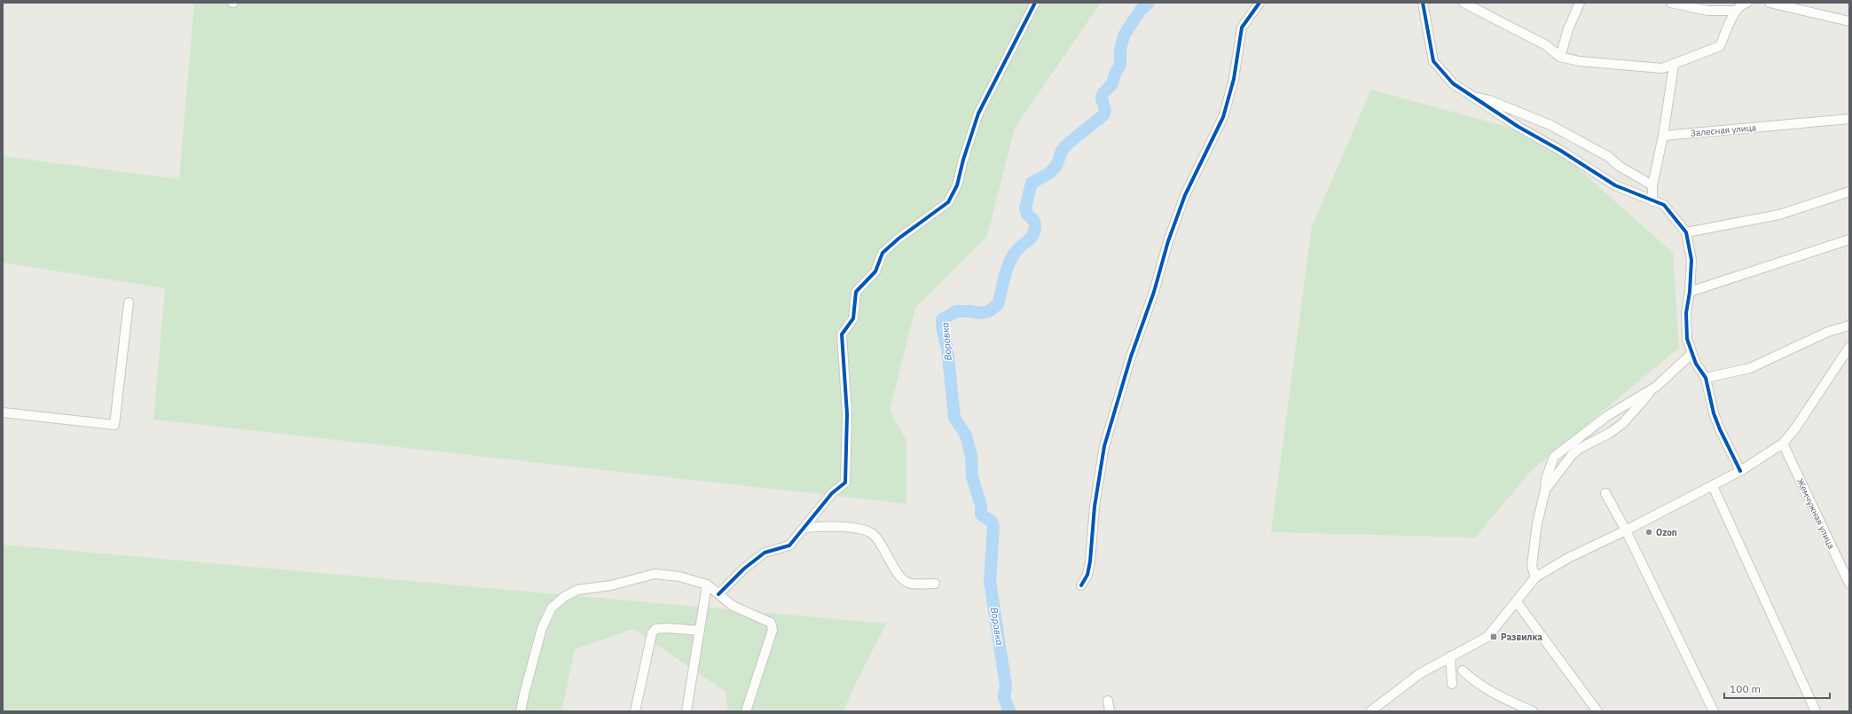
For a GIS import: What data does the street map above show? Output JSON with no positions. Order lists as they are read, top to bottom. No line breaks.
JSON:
{"streets":{"street":["Залесная улица","Жемчужная улица"]},"water":["Воровка"],"places":{"other":["Ozon"],"transit":["Развилка"]},"scale_bar":"100 m"}
